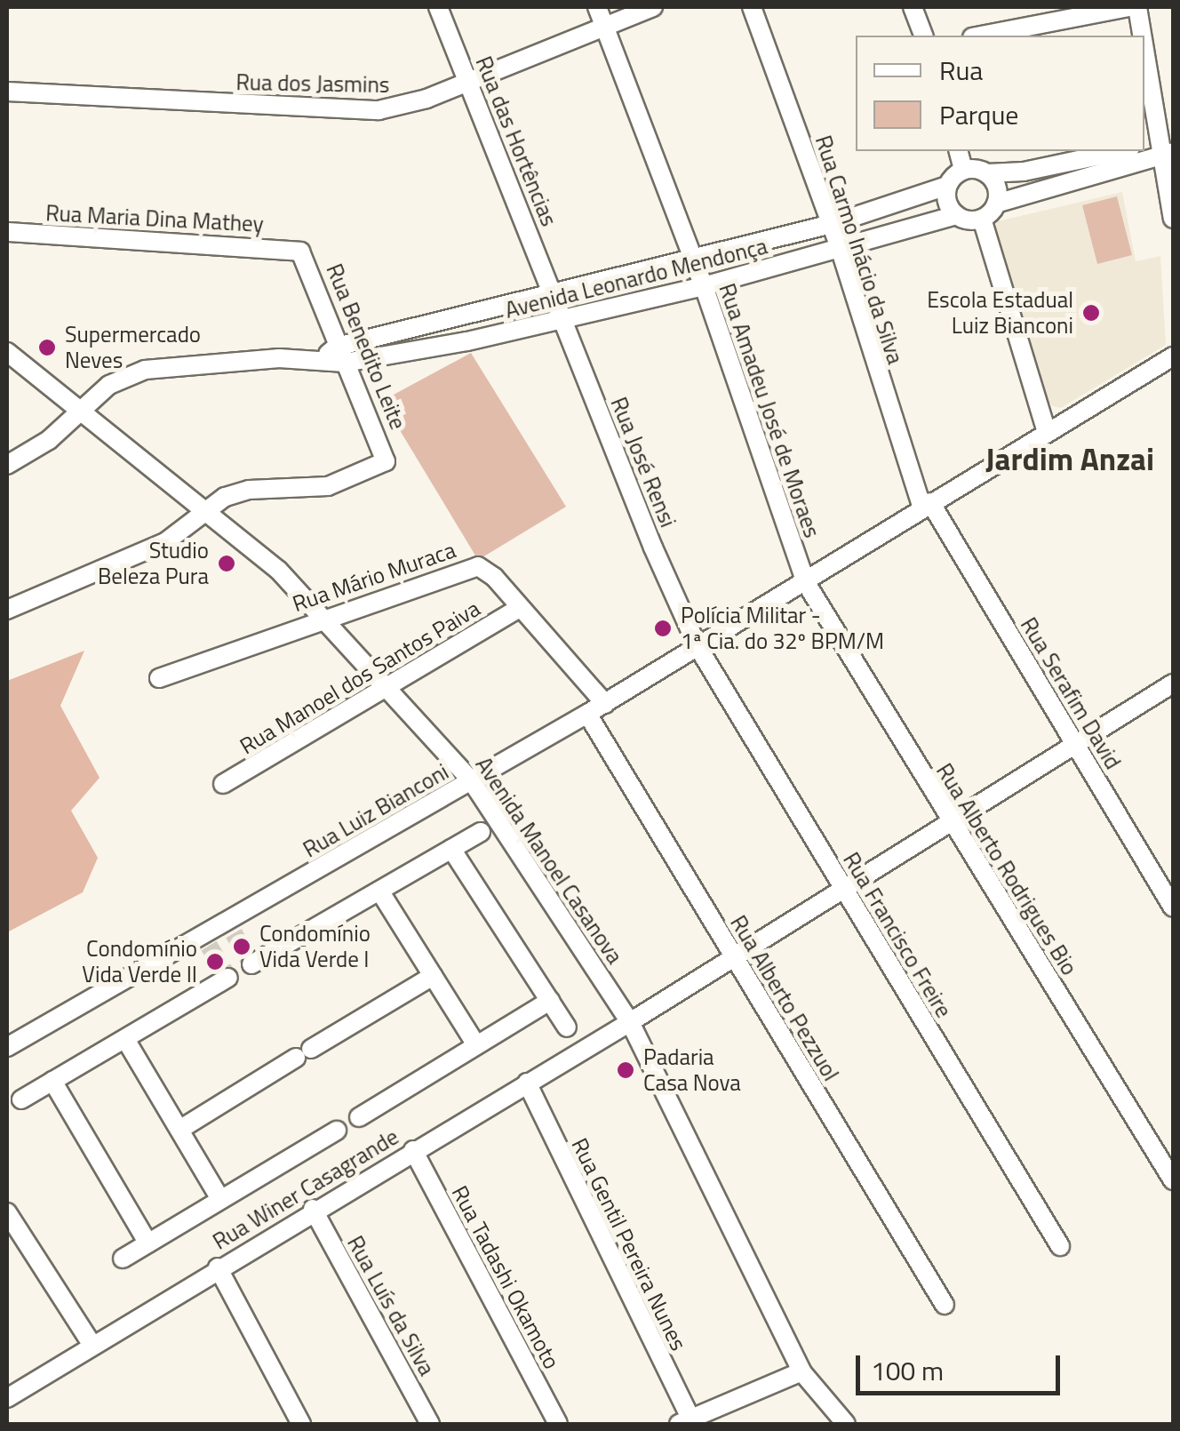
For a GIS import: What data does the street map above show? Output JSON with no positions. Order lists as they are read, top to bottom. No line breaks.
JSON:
{"streets":{"street":["Rua dos Jasmins","Rua das Hortências","Rua Maria Dina Mathey","Rua Carmo Inácio da Silva","Avenida Leonardo Mendonça","Rua Benedito Leite","Rua Amadeu José de Moraes","Rua José Rensi","Rua Mário Muraca","Rua Manoel dos Santos Paiva","Rua Serafim David","Rua Luiz Bianconi","Avenida Manoel Casanova","Rua Alberto Rodrigues Bio","Rua Francisco Freire","Rua Alberto Pezzuol","Rua Winer Casagrande","Rua Gentil Pereira Nunes","Rua Tadashi Okamoto","Rua Luís da Silva"]},"crossings":[["Rua dos Jasmins","Rua das Hortências"],["Rua dos Jasmins","Rua Amadeu José de Moraes"],["Rua das Hortências","Avenida Leonardo Mendonça"],["Rua das Hortências","Rua José Rensi"],["Rua Maria Dina Mathey","Rua Benedito Leite"],["Rua Carmo Inácio da Silva","Avenida Leonardo Mendonça"],["Rua Carmo Inácio da Silva","Rua Serafim David"],["Rua Carmo Inácio da Silva","Rua Luiz Bianconi"],["Avenida Leonardo Mendonça","Rua Benedito Leite"],["Avenida Leonardo Mendonça","Rua Amadeu José de Moraes"],["Avenida Leonardo Mendonça","Rua José Rensi"],["Avenida Leonardo Mendonça","Avenida Manoel Casanova"],["Rua Benedito Leite","Avenida Manoel Casanova"],["Rua Amadeu José de Moraes","Rua Luiz Bianconi"],["Rua Amadeu José de Moraes","Rua Alberto Rodrigues Bio"],["Rua José Rensi","Rua Luiz Bianconi"],["Rua José Rensi","Rua Francisco Freire"],["Rua Mário Muraca","Rua Manoel dos Santos Paiva"],["Rua Mário Muraca","Rua Luiz Bianconi"],["Rua Mário Muraca","Avenida Manoel Casanova"],["Rua Manoel dos Santos Paiva","Avenida Manoel Casanova"],["Rua Serafim David","Rua Luiz Bianconi"],["Rua Serafim David","Rua Winer Casagrande"],["Rua Luiz Bianconi","Avenida Manoel Casanova"],["Rua Luiz Bianconi","Rua Alberto Rodrigues Bio"],["Rua Luiz Bianconi","Rua Francisco Freire"],["Rua Luiz Bianconi","Rua Alberto Pezzuol"],["Avenida Manoel Casanova","Rua Winer Casagrande"],["Rua Alberto Rodrigues Bio","Rua Winer Casagrande"],["Rua Francisco Freire","Rua Winer Casagrande"],["Rua Alberto Pezzuol","Rua Winer Casagrande"],["Rua Winer Casagrande","Rua Gentil Pereira Nunes"],["Rua Winer Casagrande","Rua Tadashi Okamoto"],["Rua Winer Casagrande","Rua Luís da Silva"]],"districts":["Jardim Anzai"],"places":["Escola Estadual Luiz Bianconi","Supermercado Neves","Studio Beleza Pura","Polícia Militar - 1ª Cia. do 32º BPM/M","Condomínio Vida Verde I","Condomínio Vida Verde II","Padaria Casa Nova"],"legend":["Rua","Parque"],"scale_bar":"100 m"}
